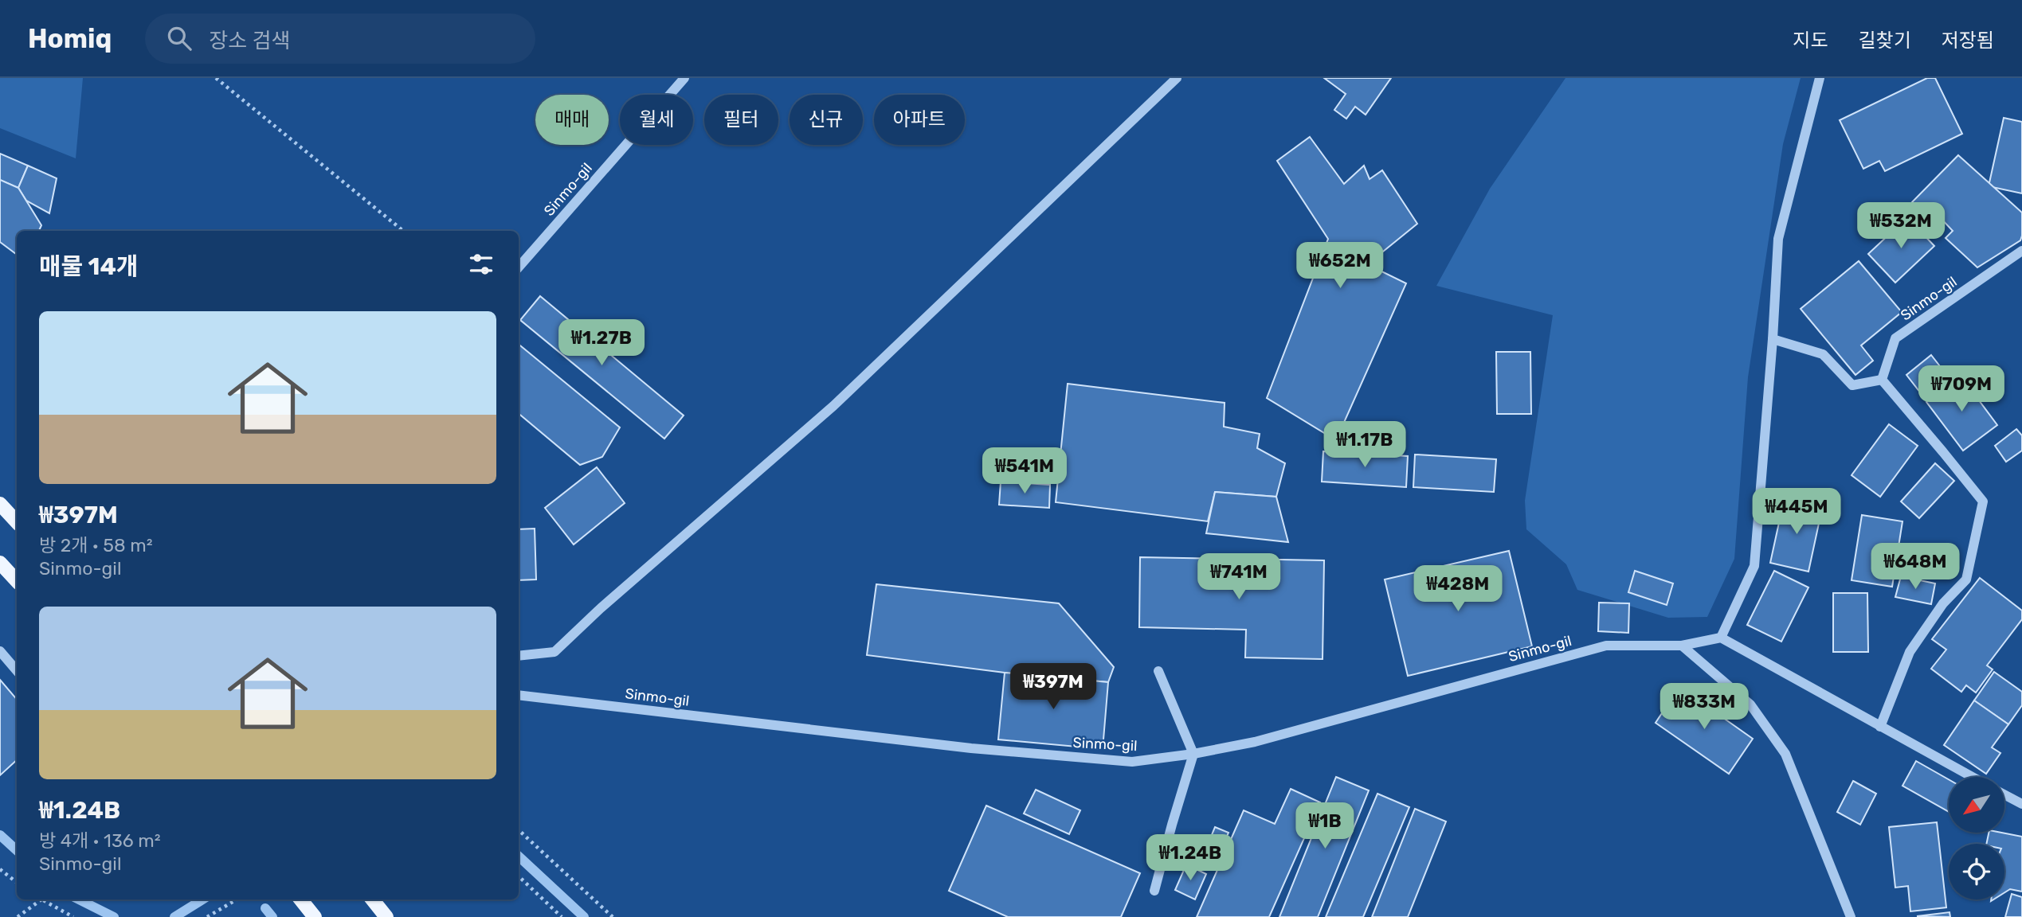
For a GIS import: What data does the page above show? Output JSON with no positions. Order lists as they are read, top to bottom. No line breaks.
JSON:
{"streets":{"street":["Sinmo-gil"]},"north":"bottom left","page":{"header":"Homiq","search":"장소 검색","nav":["지도","길찾기","저장됨"],"chip":["매매","월세","필터","신규","아파트"],"price":["₩532M","₩652M","₩1.27B","₩709M","₩1.17B","₩541M","₩445M","₩648M","₩741M","₩428M","₩397M","₩833M","₩1B","₩1.24B"],"heading":"매물 14개","list":[{"name":"₩397M","note":"방 2개 · 58 m² · Sinmo-gil"},{"name":"₩1.24B","note":"방 4개 · 136 m² · Sinmo-gil"}]}}
